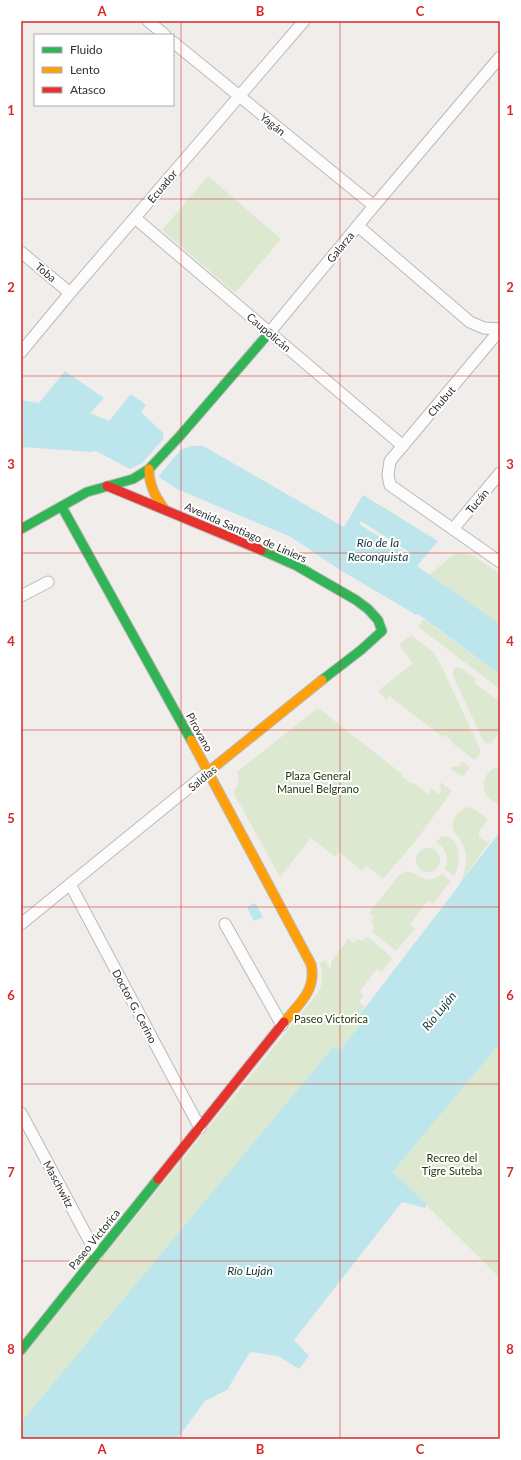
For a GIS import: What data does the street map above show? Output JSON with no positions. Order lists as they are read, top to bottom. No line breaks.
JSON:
{"streets":{"street":["Yagán","Ecuador","Galarza","Toba","Caupolicán","Chubut","Tucán","Avenida Santiago de Liniers","Pirovano","Saldías","Doctor G. Cerino","Maschwitz","Paseo Victorica"]},"crossings":[["Yagán","Ecuador"],["Yagán","Galarza"],["Ecuador","Toba"],["Ecuador","Caupolicán"],["Galarza","Caupolicán"],["Caupolicán","Chubut"],["Chubut","Tucán"],["Avenida Santiago de Liniers","Saldías"],["Pirovano","Saldías"],["Pirovano","Paseo Victorica"],["Saldías","Doctor G. Cerino"],["Doctor G. Cerino","Paseo Victorica"],["Maschwitz","Paseo Victorica"]],"water":["Río de la Reconquista","Río Luján"],"parks":["Plaza General Manuel Belgrano","Paseo Victorica","Recreo del Tigre Suteba"],"legend":["Fluido","Lento","Atasco"],"grid":{"columns":["A","B","C"],"rows":["1","2","3","4","5","6","7","8"]}}
